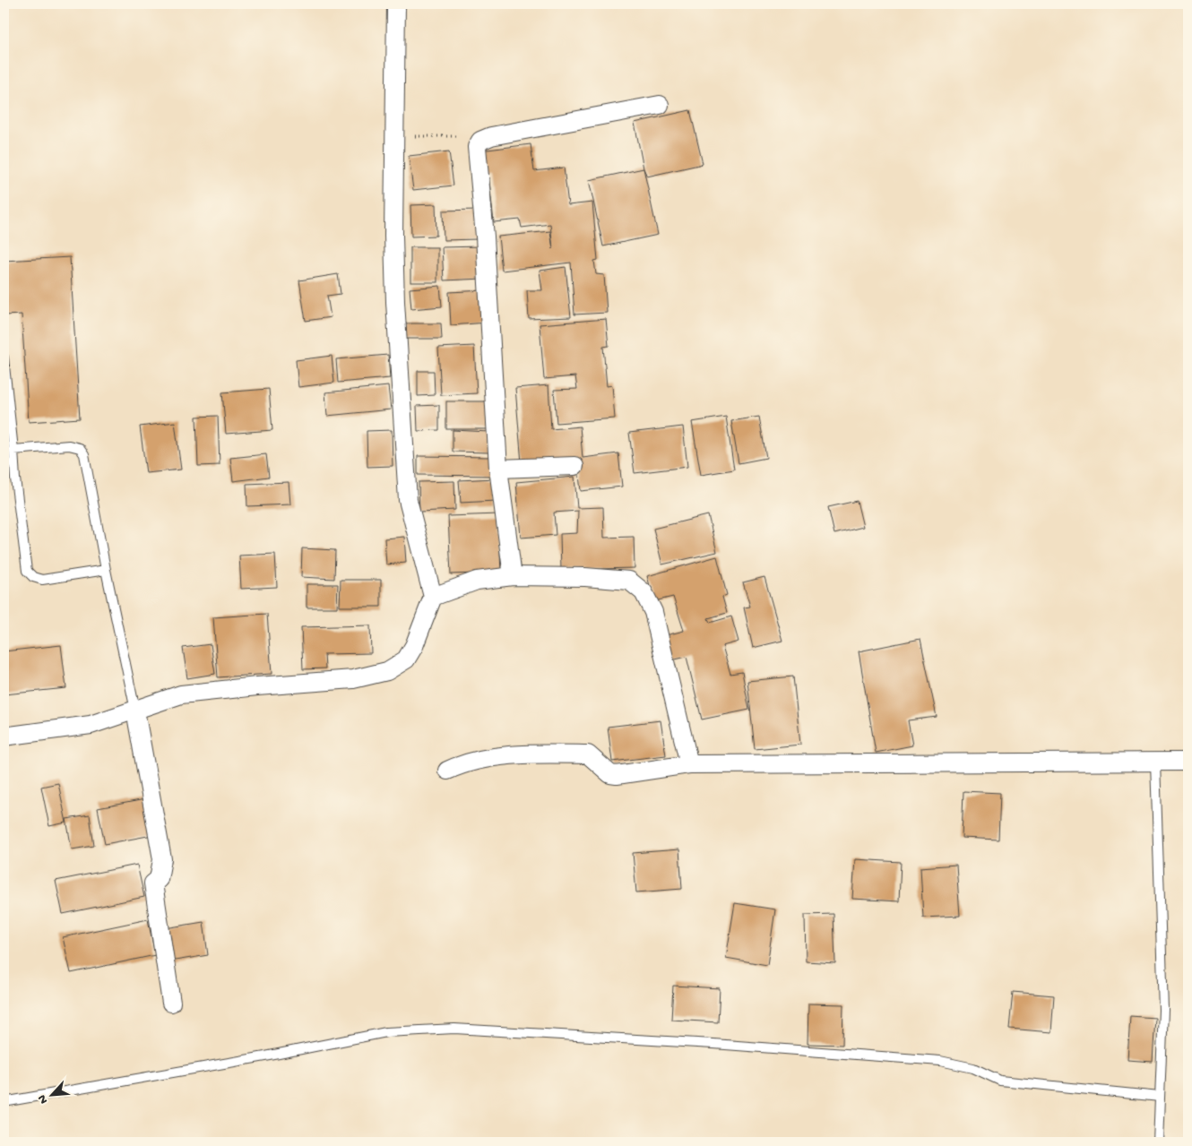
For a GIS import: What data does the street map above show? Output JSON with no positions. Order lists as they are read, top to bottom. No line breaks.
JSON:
{"north":"bottom left"}
